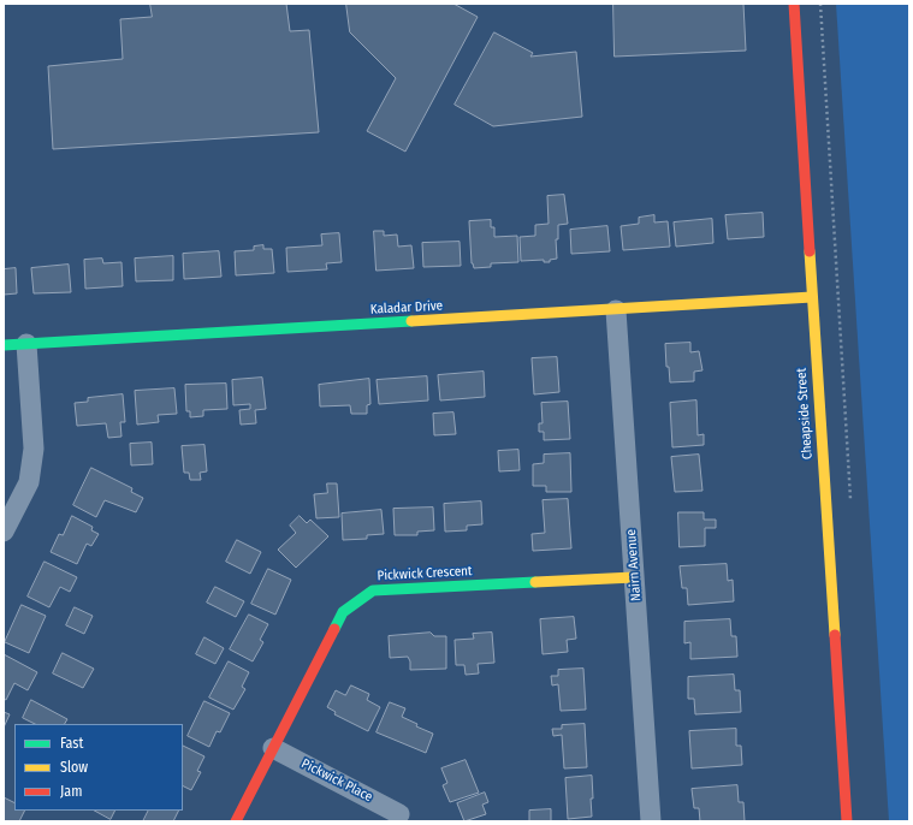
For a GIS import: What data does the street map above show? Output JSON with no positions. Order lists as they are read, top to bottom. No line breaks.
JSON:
{"streets":{"street":["Kaladar Drive","Cheapside Street","Nairn Avenue","Pickwick Crescent","Pickwick Place"]},"crossings":[["Kaladar Drive","Cheapside Street"],["Kaladar Drive","Nairn Avenue"],["Nairn Avenue","Pickwick Crescent"],["Pickwick Crescent","Pickwick Place"]],"legend":["Fast","Slow","Jam"]}
